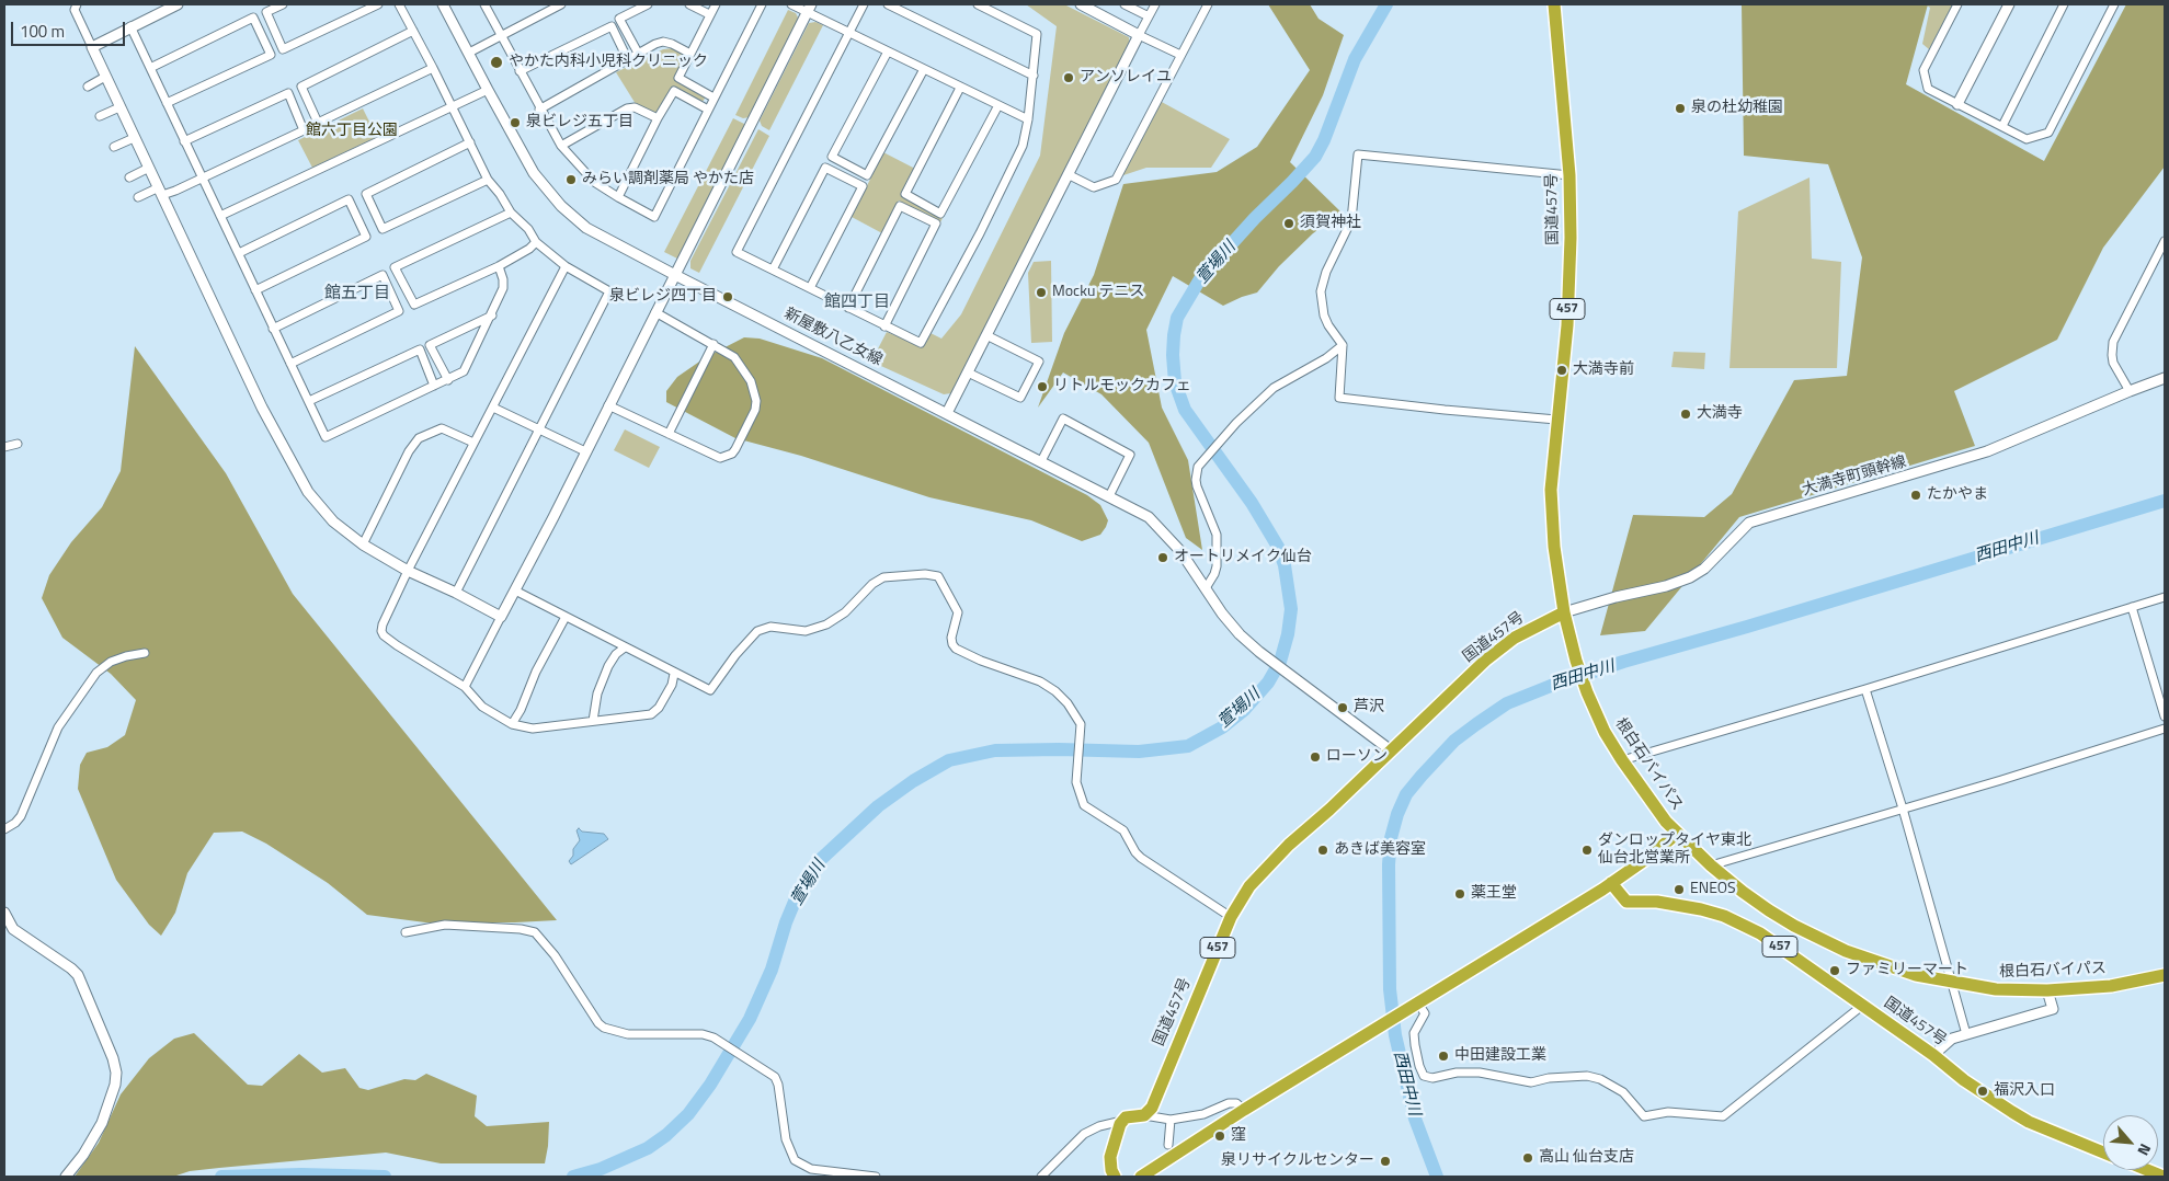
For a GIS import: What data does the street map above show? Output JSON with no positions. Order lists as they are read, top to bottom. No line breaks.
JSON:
{"streets":{"highway":["国道457号","457","根白石バイパス"],"street":["新屋敷八乙女線","大満寺町頭幹線"]},"crossings":[["国道457号","新屋敷八乙女線"],["国道457号","大満寺町頭幹線"],["国道457号","根白石バイパス"],["大満寺町頭幹線","根白石バイパス"]],"districts":["館五丁目","館四丁目"],"water":["萱場川","西田中川"],"parks":["館六丁目公園"],"places":["やかた内科小児科クリニック","アンソレイユ","泉の杜幼稚園","泉ビレジ五丁目","みらい調剤薬局 やかた店","須賀神社","Mocku テニス","泉ビレジ四丁目","大満寺前","リトルモックカフェ","大満寺","たかやま","オートリメイク仙台","芦沢","ローソン","あきば美容室","ダンロップタイヤ東北 仙台北営業所","ENEOS","薬王堂","ファミリーマート","中田建設工業","福沢入口","窪","高山 仙台支店","泉リサイクルセンター"],"scale_bar":"100 m","north":"bottom right"}
